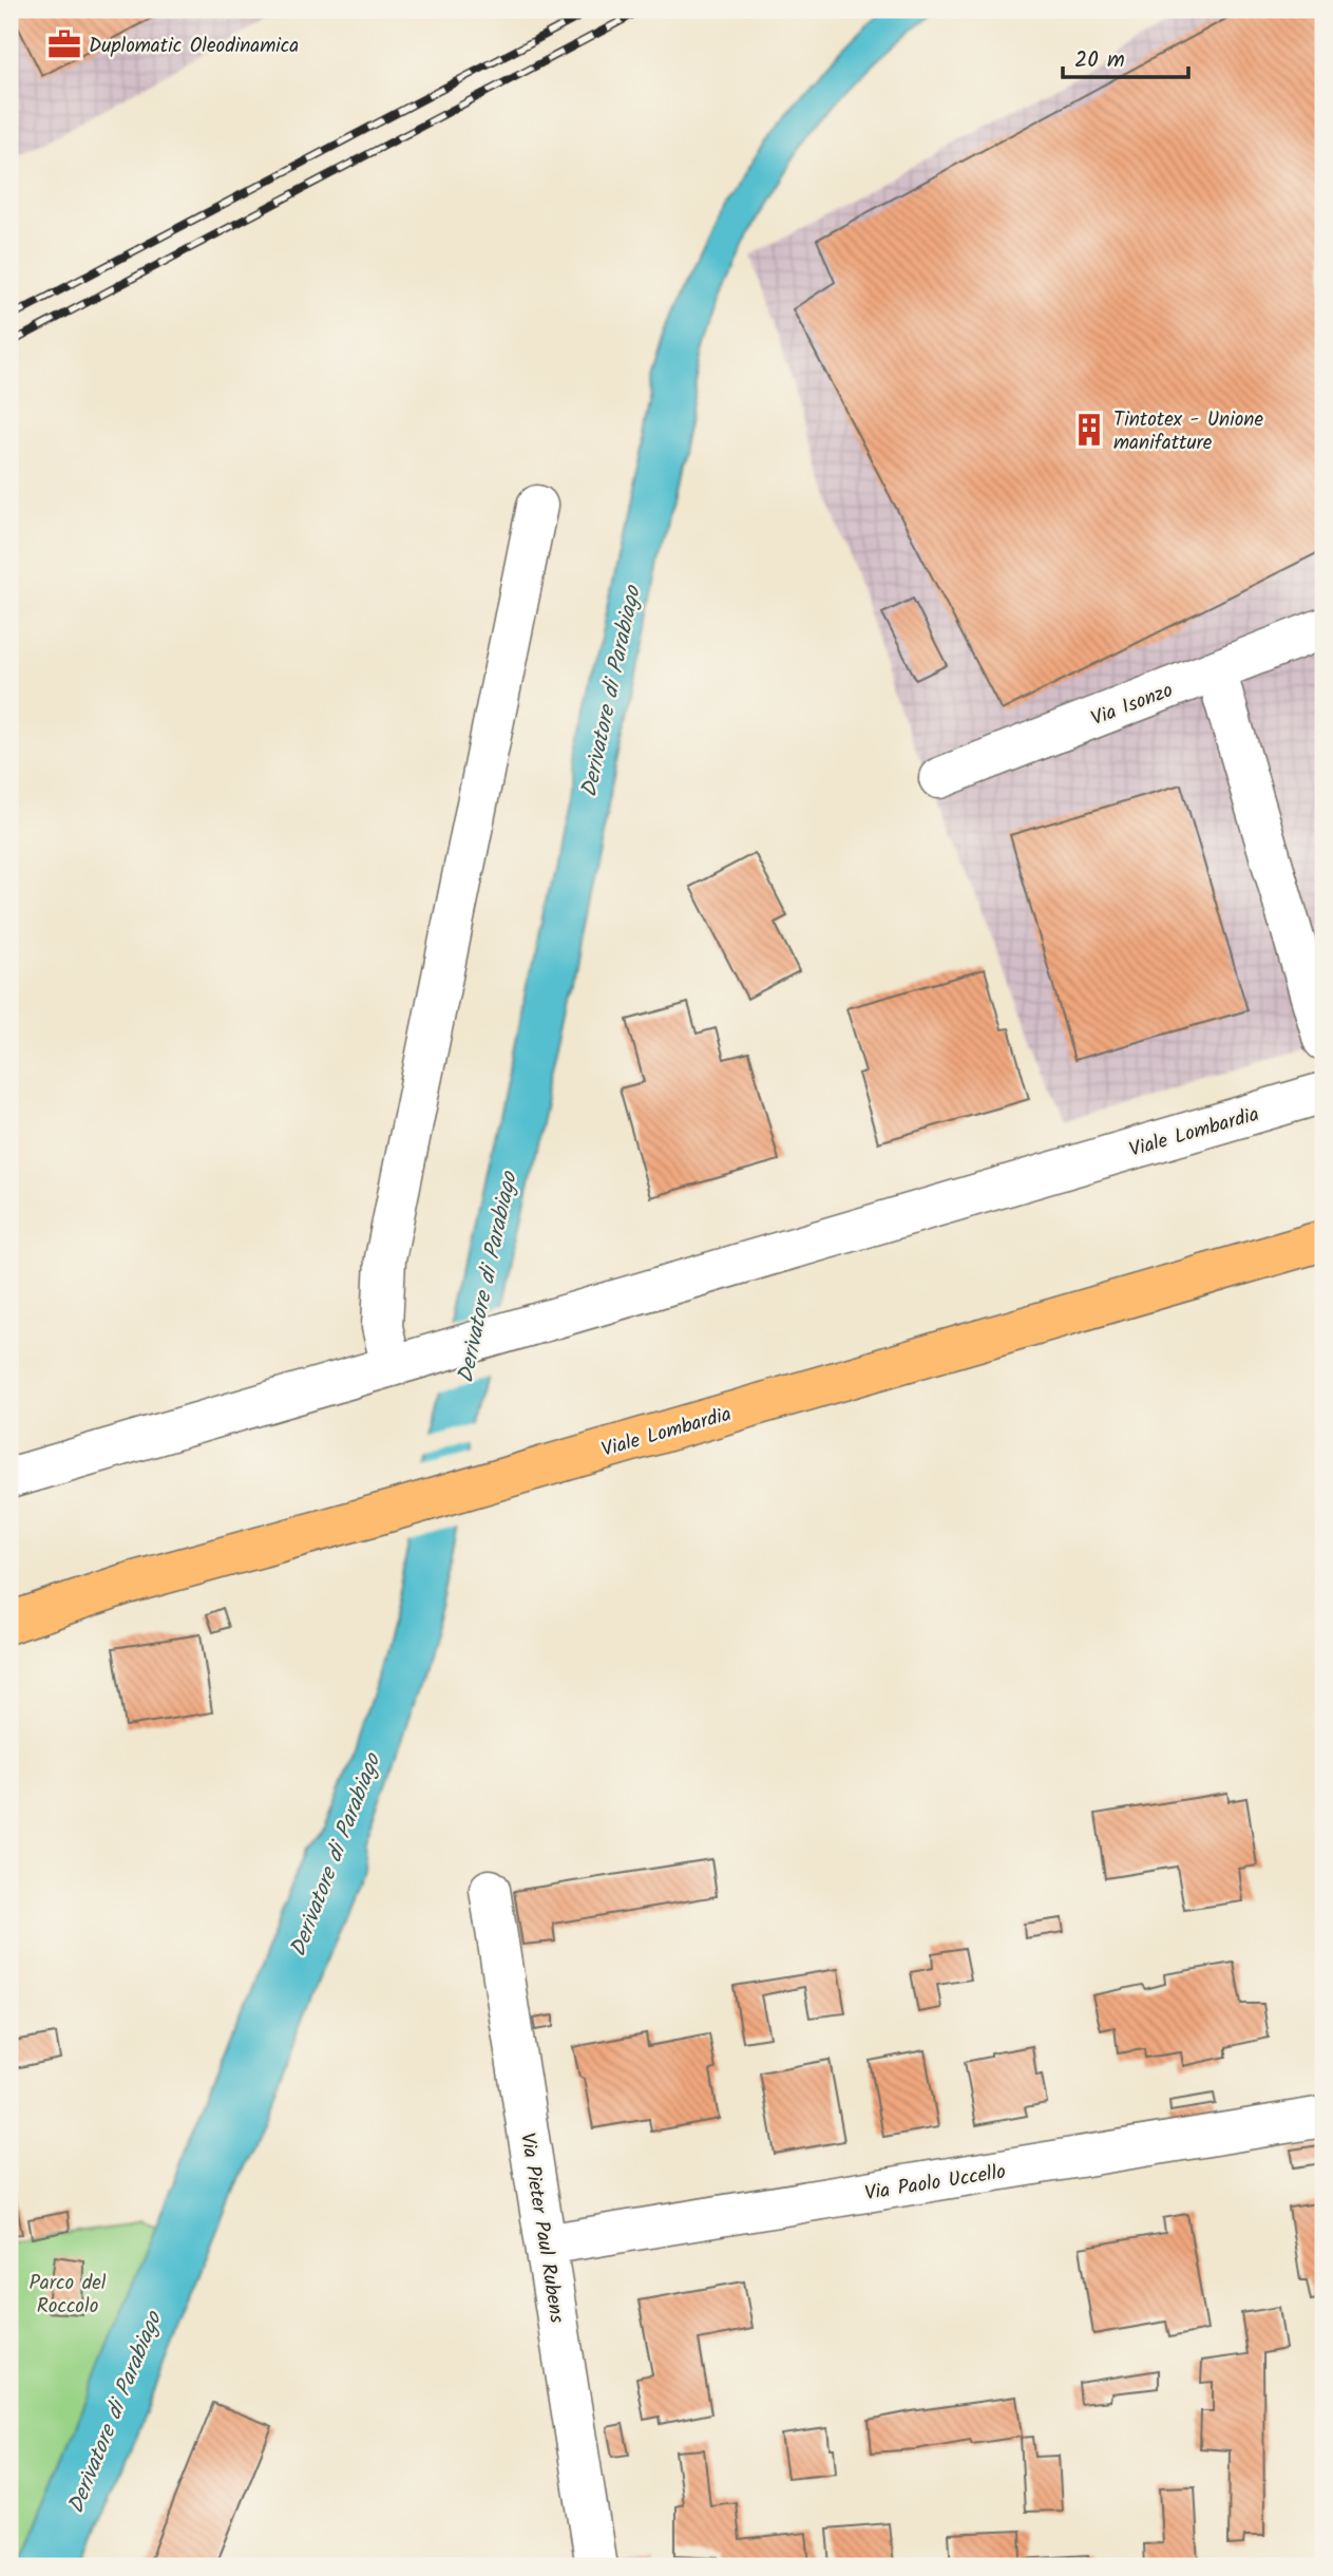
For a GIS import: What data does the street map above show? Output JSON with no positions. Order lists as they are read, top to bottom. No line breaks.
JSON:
{"streets":{"main road":["Viale Lombardia"],"street":["Via Isonzo","Via Paolo Uccello","Via Pieter Paul Rubens"]},"crossings":[["Via Paolo Uccello","Via Pieter Paul Rubens"]],"water":["Derivatore di Parabiago"],"parks":["Parco del Roccolo"],"places":{"office":["Duplomatic Oleodinamica"],"building":["Tintotex - Unione manifatture"]},"scale_bar":"20 m"}
